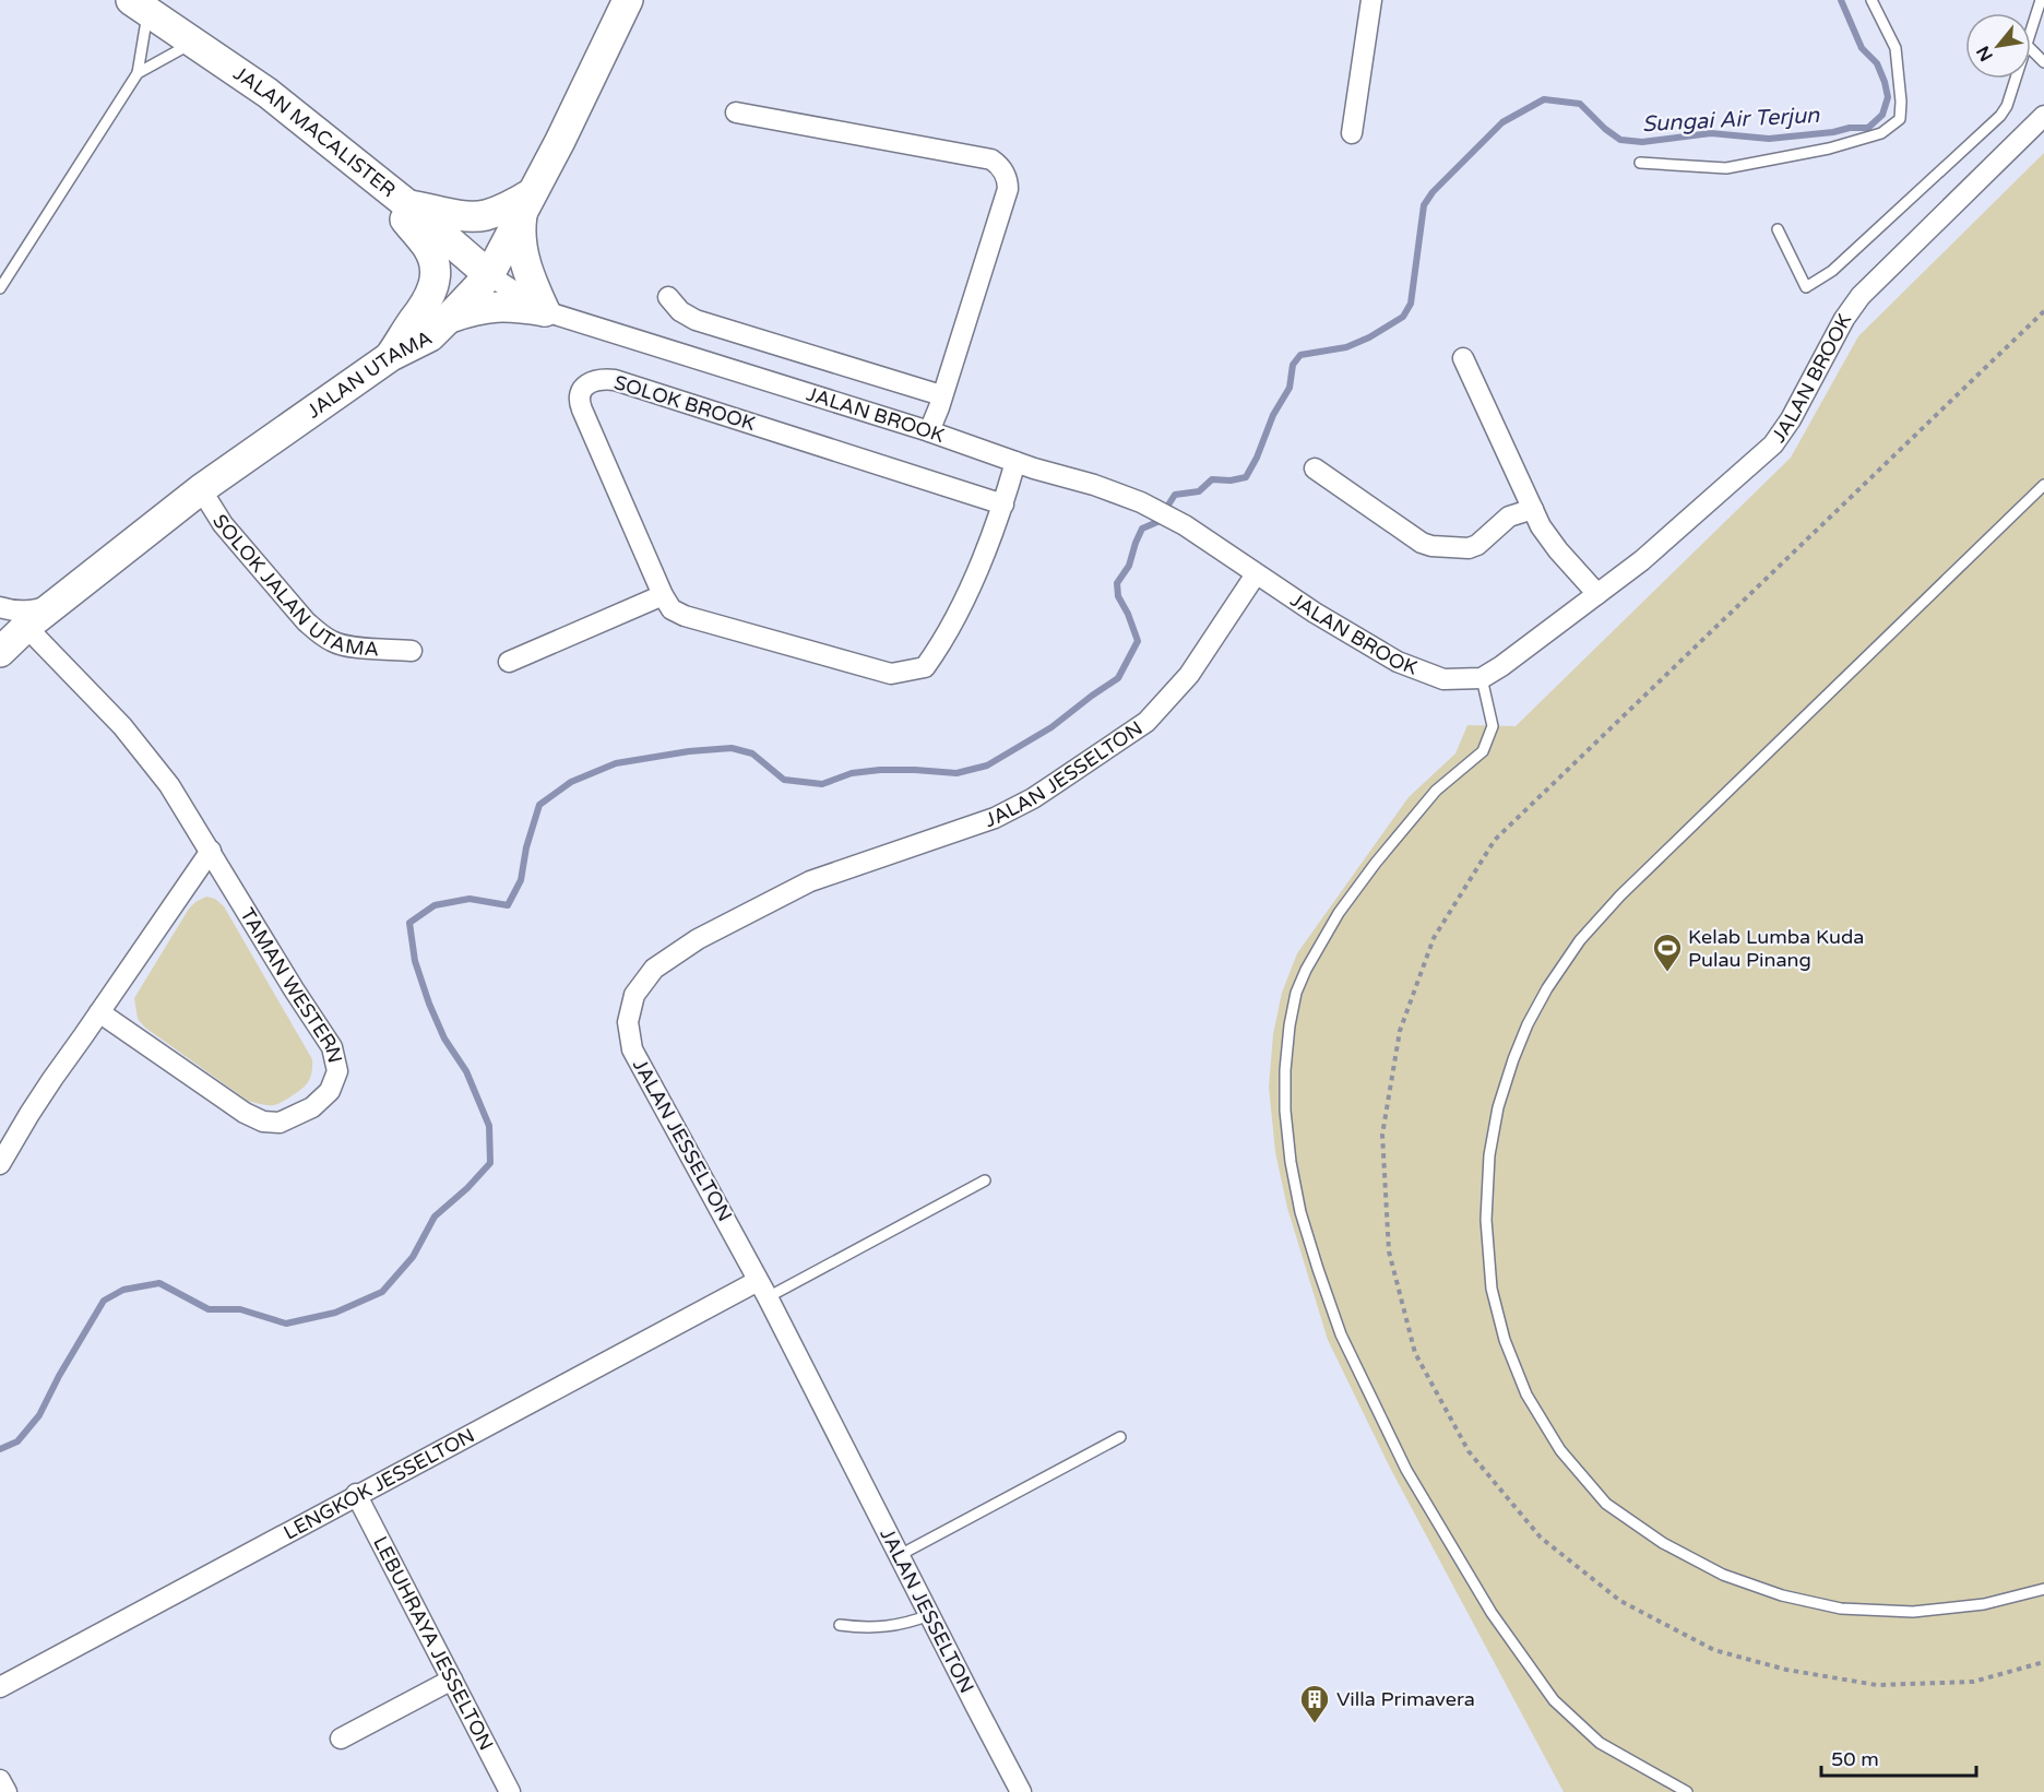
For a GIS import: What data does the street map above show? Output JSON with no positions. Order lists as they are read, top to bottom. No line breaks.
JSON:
{"streets":{"main road":["JALAN MACALISTER","JALAN UTAMA"],"street":["JALAN BROOK","SOLOK BROOK","SOLOK JALAN UTAMA","JALAN JESSELTON","TAMAN WESTERN","LENGKOK JESSELTON","LEBUHRAYA JESSELTON"]},"crossings":[["JALAN MACALISTER","JALAN UTAMA"],["JALAN MACALISTER","JALAN BROOK"],["JALAN UTAMA","JALAN BROOK"],["JALAN UTAMA","SOLOK JALAN UTAMA"],["JALAN UTAMA","TAMAN WESTERN"],["JALAN BROOK","SOLOK BROOK"],["JALAN BROOK","JALAN JESSELTON"],["JALAN JESSELTON","LENGKOK JESSELTON"],["LENGKOK JESSELTON","LEBUHRAYA JESSELTON"]],"water":["Sungai Air Terjun"],"places":{"sports":["Kelab Lumba Kuda Pulau Pinang"],"building":["Villa Primavera"]},"scale_bar":"50 m","north":"bottom left"}
